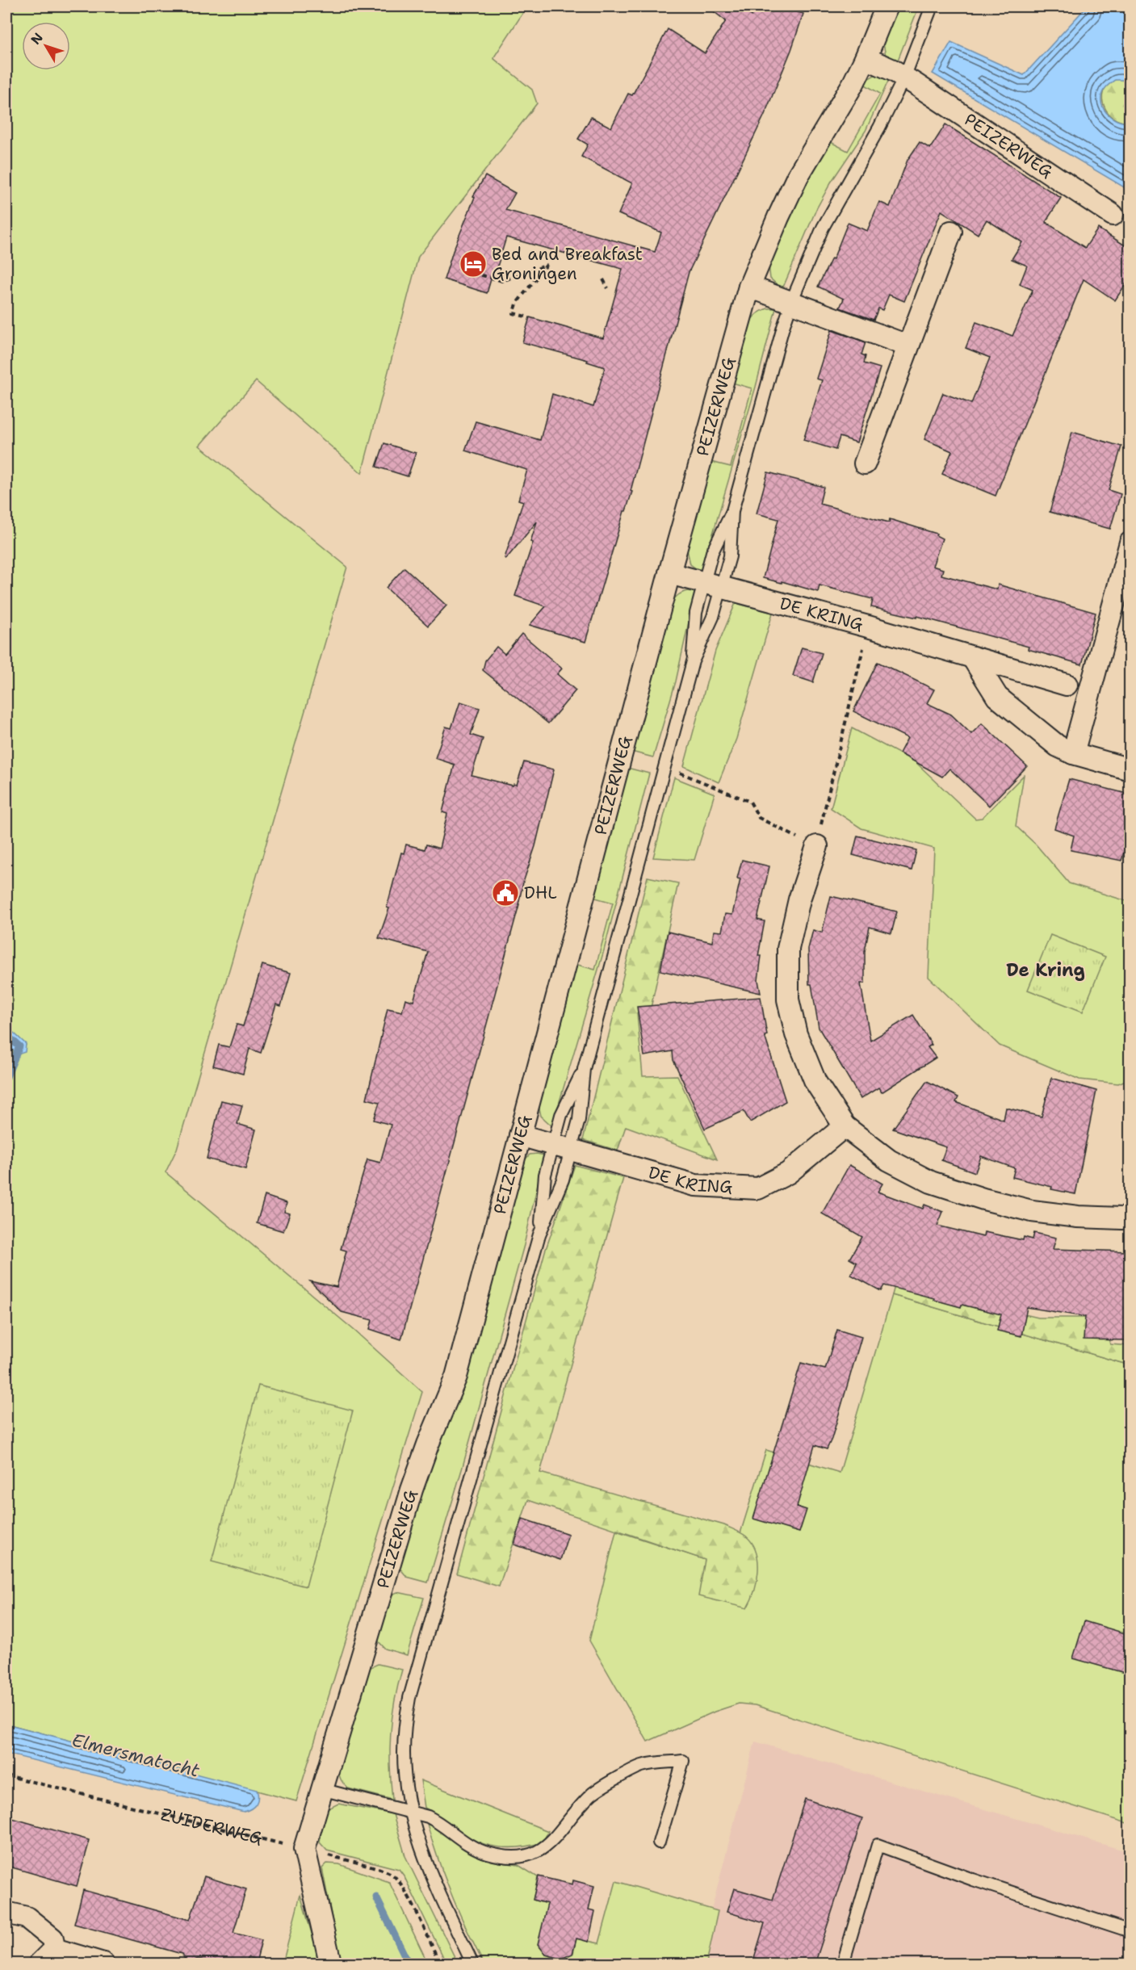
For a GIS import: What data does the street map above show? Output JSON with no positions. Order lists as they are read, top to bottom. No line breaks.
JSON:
{"streets":{"street":["PEIZERWEG","DE KRING"],"path":["ZUIDERWEG"]},"crossings":[["PEIZERWEG","DE KRING"],["PEIZERWEG","ZUIDERWEG"]],"districts":["De Kring"],"water":["Elmersmatocht"],"places":{"hotel":["Bed and Breakfast Groningen"],"public building":["DHL"]},"north":"top left"}
